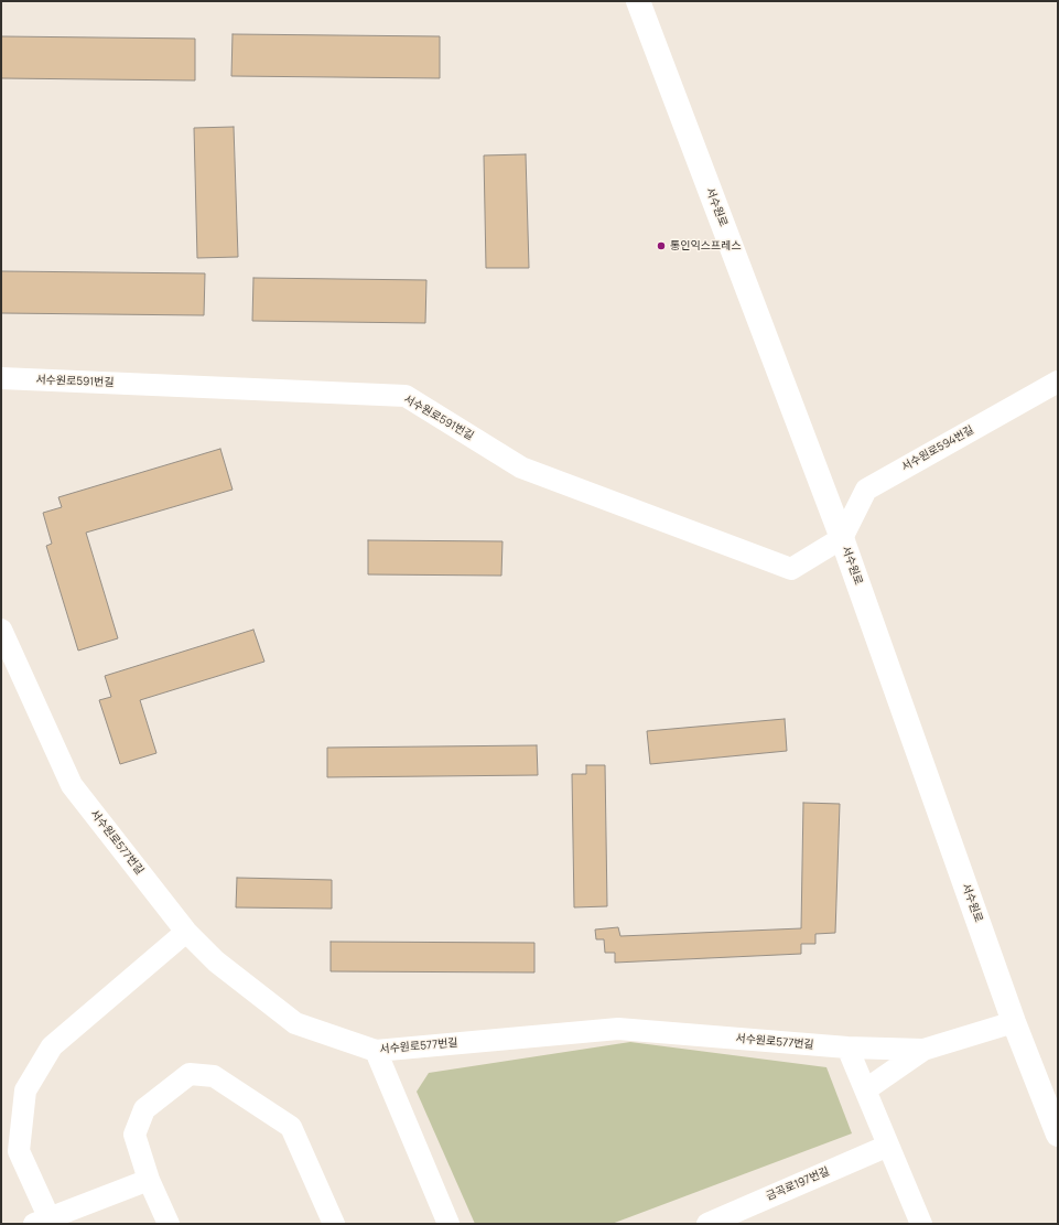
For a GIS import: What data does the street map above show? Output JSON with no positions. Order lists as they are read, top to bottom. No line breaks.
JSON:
{"streets":{"main road":["서수원로"],"street":["서수원로591번길","서수원로594번길","서수원로577번길","금곡로197번길"]},"crossings":[["서수원로","서수원로591번길"],["서수원로","서수원로594번길"],["서수원로","서수원로577번길"],["서수원로591번길","서수원로594번길"]],"places":["통인익스프레스"]}
